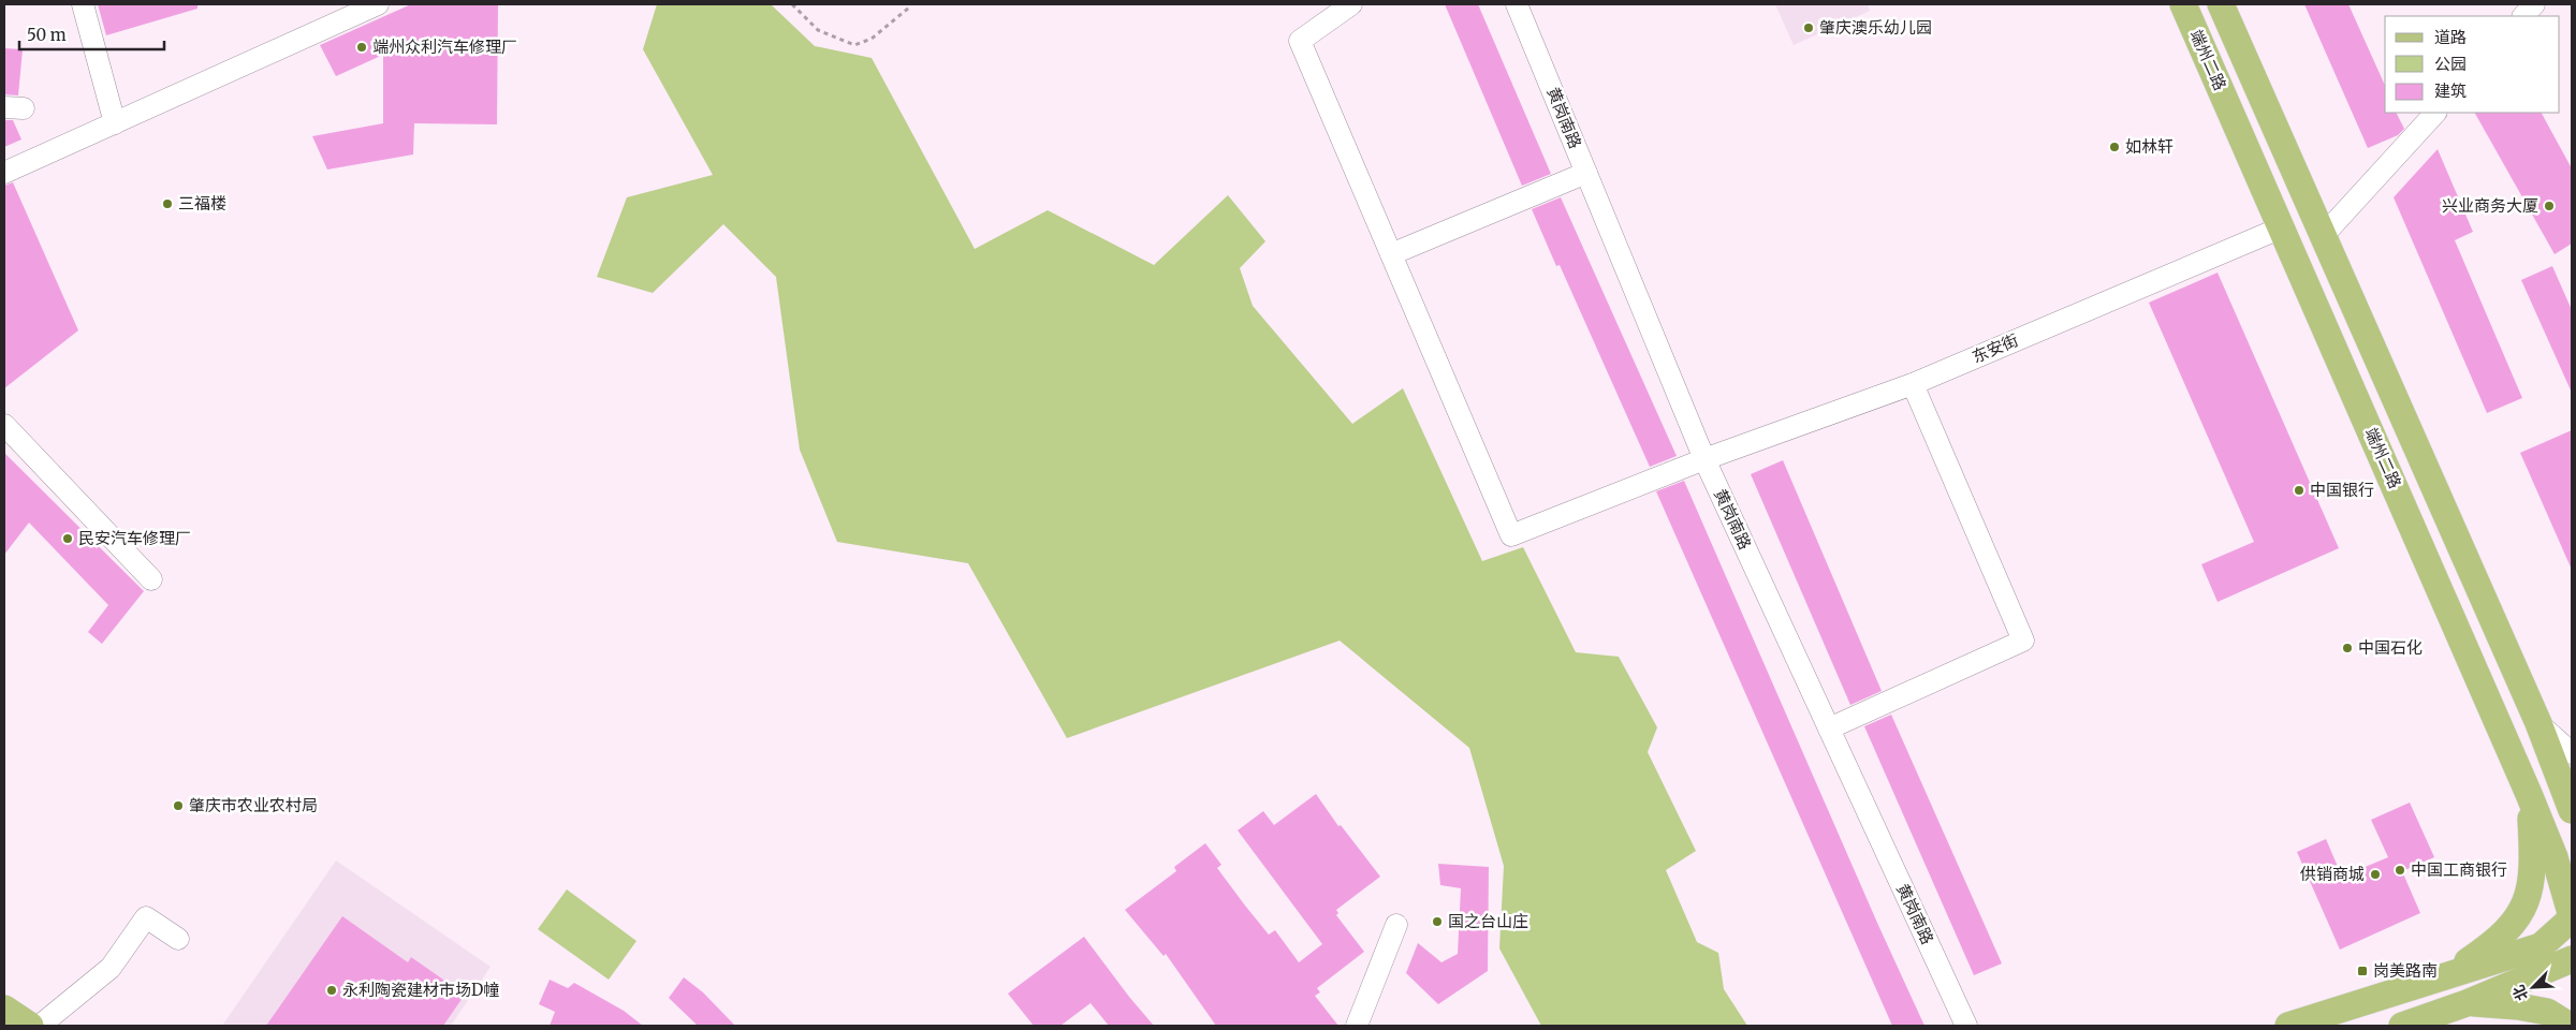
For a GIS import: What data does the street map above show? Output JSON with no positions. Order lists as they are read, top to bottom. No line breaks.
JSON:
{"streets":{"main road":["端州二路"],"street":["黄岗南路","东安街"]},"crossings":[["端州二路","东安街"],["黄岗南路","东安街"]],"places":{"other":["肇庆澳乐幼儿园","端州众利汽车修理厂","如林轩","三福楼","兴业商务大厦","中国银行","民安汽车修理厂","中国石化","肇庆市农业农村局","中国工商银行","供销商城","国之台山庄","永利陶瓷建材市场D幢"],"transit":["岗美路南"]},"legend":["道路","公园","建筑"],"scale_bar":"50 m","north":"bottom left"}
